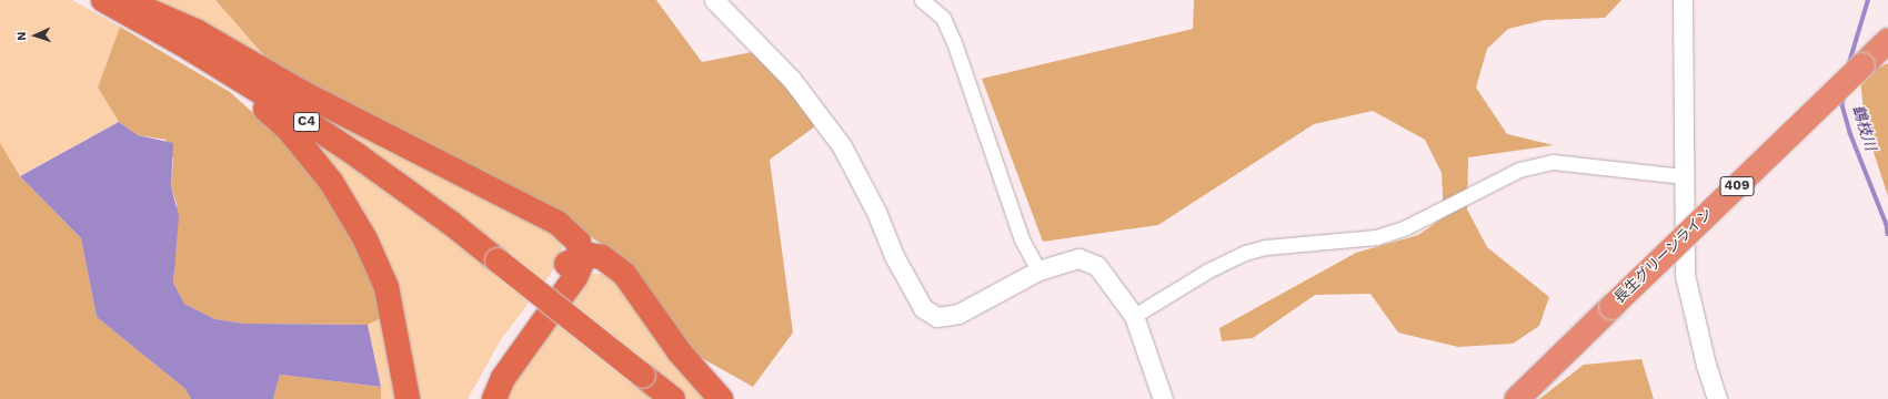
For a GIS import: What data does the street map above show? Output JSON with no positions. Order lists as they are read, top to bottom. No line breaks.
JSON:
{"streets":{"highway":["C4","409","長生グリーンライン"]},"water":["鶴枝川"],"north":"left"}
